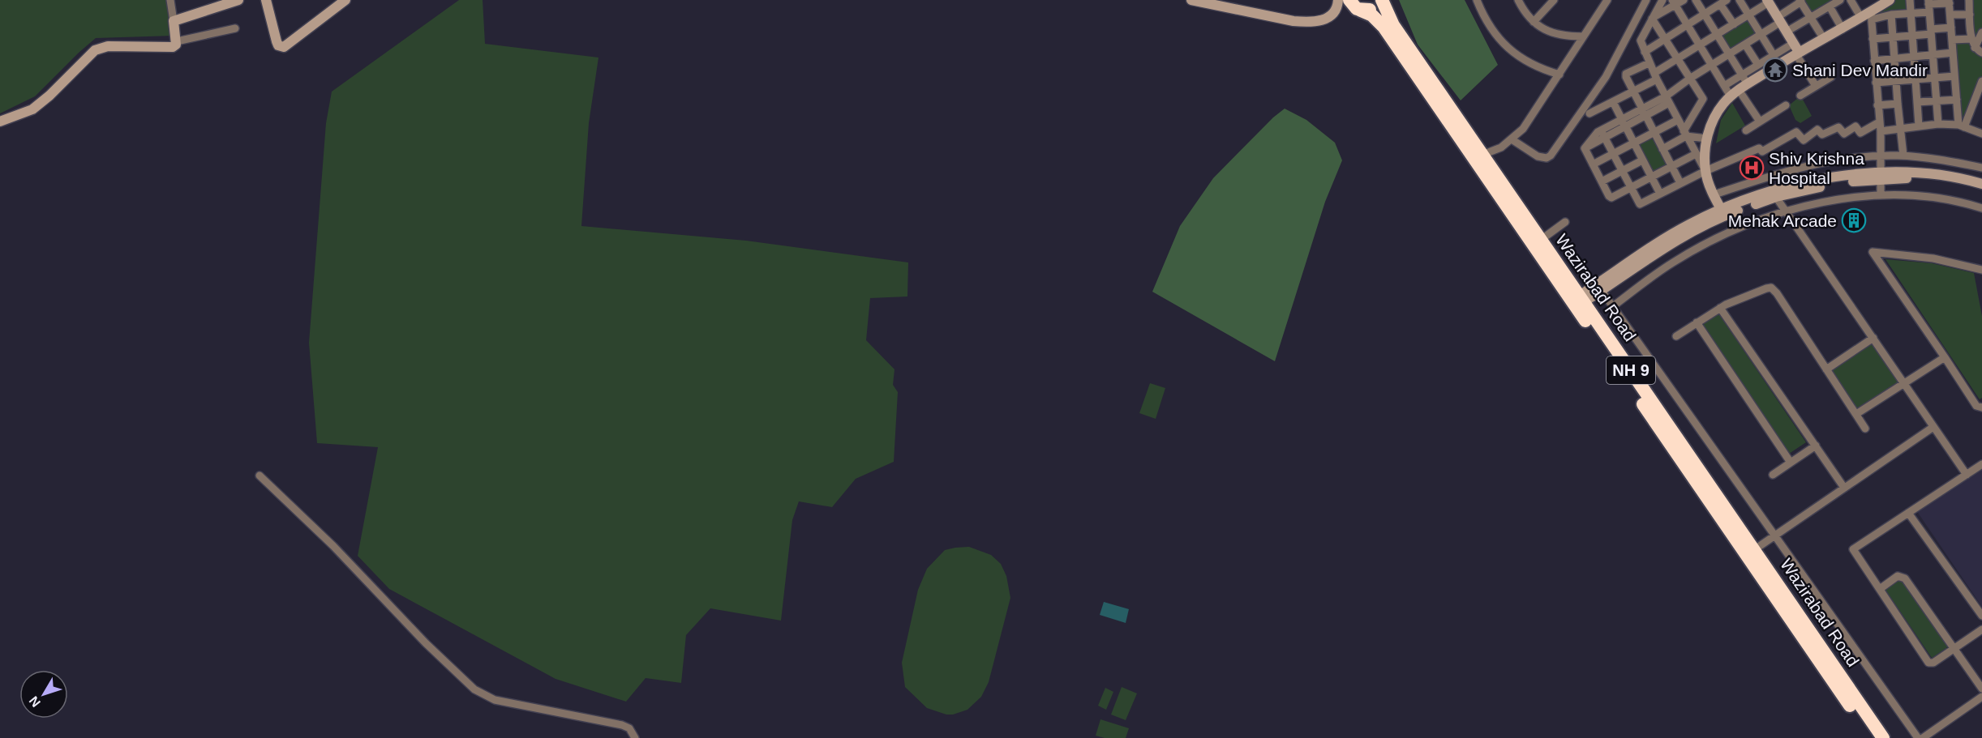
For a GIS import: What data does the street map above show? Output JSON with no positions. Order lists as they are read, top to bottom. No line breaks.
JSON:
{"streets":{"highway":["Wazirabad Road","NH 9"]},"places":{"temple":["Shani Dev Mandir"],"hospital":["Shiv Krishna Hospital"],"building":["Mehak Arcade"]},"north":"bottom left"}
